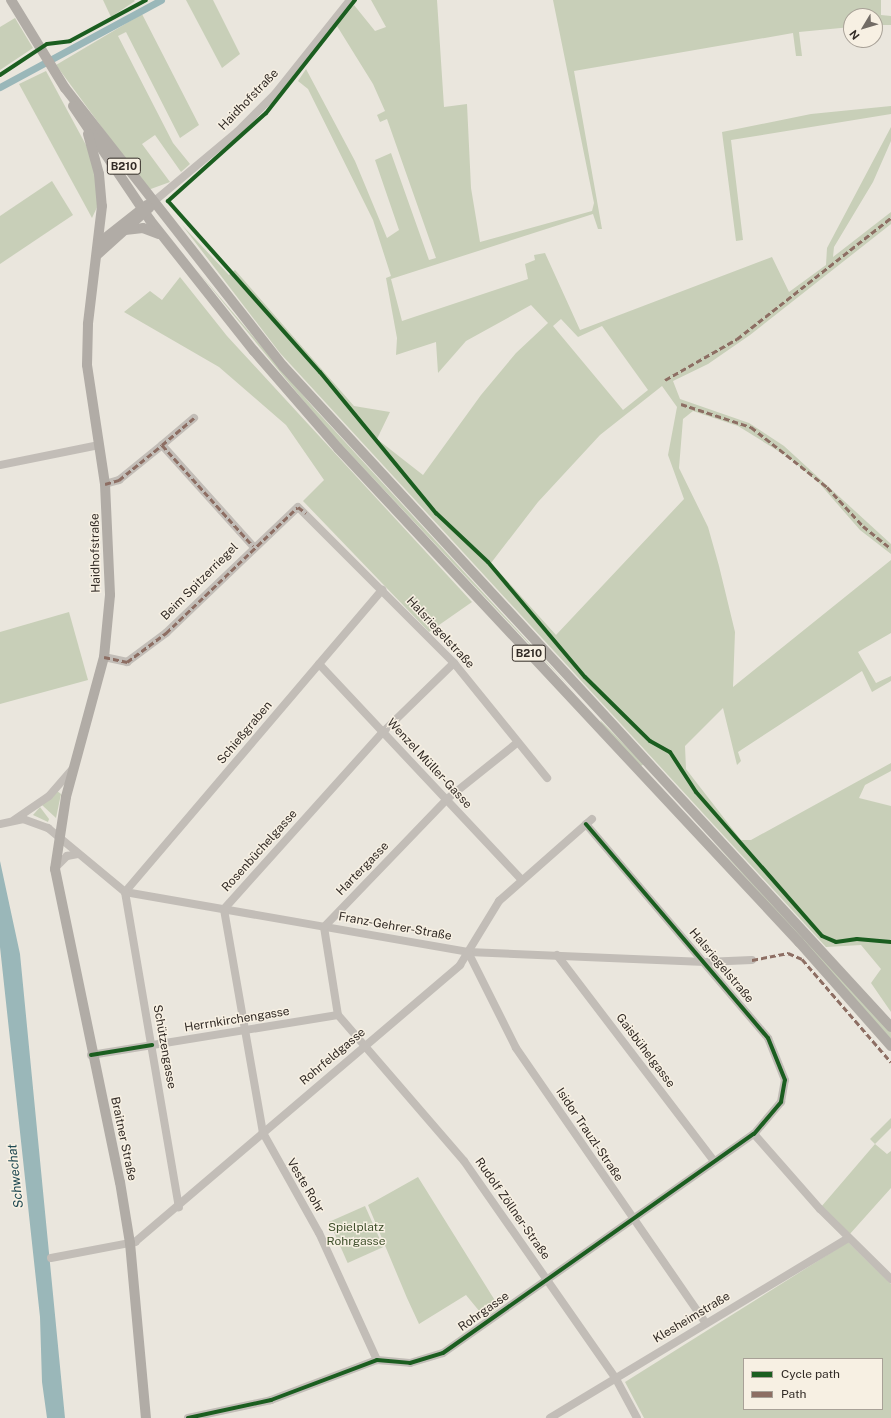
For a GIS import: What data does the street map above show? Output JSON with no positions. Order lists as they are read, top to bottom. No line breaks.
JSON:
{"streets":{"main road":["Haidhofstraße","B210","Braitner Straße"],"street":["Beim Spitzerriegel","Halsriegelstraße","Schießgraben","Wenzel Müller-Gasse","Rosenbüchelgasse","Hartergasse","Franz-Gehrer-Straße","Herrnkirchengasse","Schützengasse","Gaisbühelgasse","Rohrfeldgasse","Isidor Trauzl-Straße","Veste Rohr","Rudolf Zöllner-Straße","Rohrgasse","Klesheimstraße"]},"crossings":[["Haidhofstraße","B210"],["Haidhofstraße","Beim Spitzerriegel"],["Haidhofstraße","Franz-Gehrer-Straße"],["Haidhofstraße","Braitner Straße"],["Beim Spitzerriegel","Halsriegelstraße"],["Halsriegelstraße","Schießgraben"],["Halsriegelstraße","Rosenbüchelgasse"],["Halsriegelstraße","Hartergasse"],["Halsriegelstraße","Franz-Gehrer-Straße"],["Halsriegelstraße","Rohrfeldgasse"],["Halsriegelstraße","Rohrgasse"],["Schießgraben","Wenzel Müller-Gasse"],["Schießgraben","Franz-Gehrer-Straße"],["Schießgraben","Schützengasse"],["Wenzel Müller-Gasse","Rosenbüchelgasse"],["Wenzel Müller-Gasse","Hartergasse"],["Wenzel Müller-Gasse","Rohrfeldgasse"],["Rosenbüchelgasse","Franz-Gehrer-Straße"],["Rosenbüchelgasse","Herrnkirchengasse"],["Rosenbüchelgasse","Rohrfeldgasse"],["Rosenbüchelgasse","Veste Rohr"],["Hartergasse","Franz-Gehrer-Straße"],["Franz-Gehrer-Straße","Schützengasse"],["Franz-Gehrer-Straße","Gaisbühelgasse"],["Franz-Gehrer-Straße","Rohrfeldgasse"],["Franz-Gehrer-Straße","Isidor Trauzl-Straße"],["Franz-Gehrer-Straße","Braitner Straße"],["Herrnkirchengasse","Schützengasse"],["Herrnkirchengasse","Braitner Straße"],["Schützengasse","Rohrfeldgasse"],["Gaisbühelgasse","Rohrgasse"],["Rohrfeldgasse","Isidor Trauzl-Straße"],["Rohrfeldgasse","Braitner Straße"],["Rohrfeldgasse","Veste Rohr"],["Rohrfeldgasse","Rudolf Zöllner-Straße"],["Isidor Trauzl-Straße","Rohrgasse"],["Isidor Trauzl-Straße","Klesheimstraße"],["Veste Rohr","Rohrgasse"],["Rudolf Zöllner-Straße","Rohrgasse"],["Rudolf Zöllner-Straße","Klesheimstraße"]],"water":["Schwechat"],"parks":["Spielplatz Rohrgasse"],"legend":["Cycle path","Path"],"north":"bottom left"}
